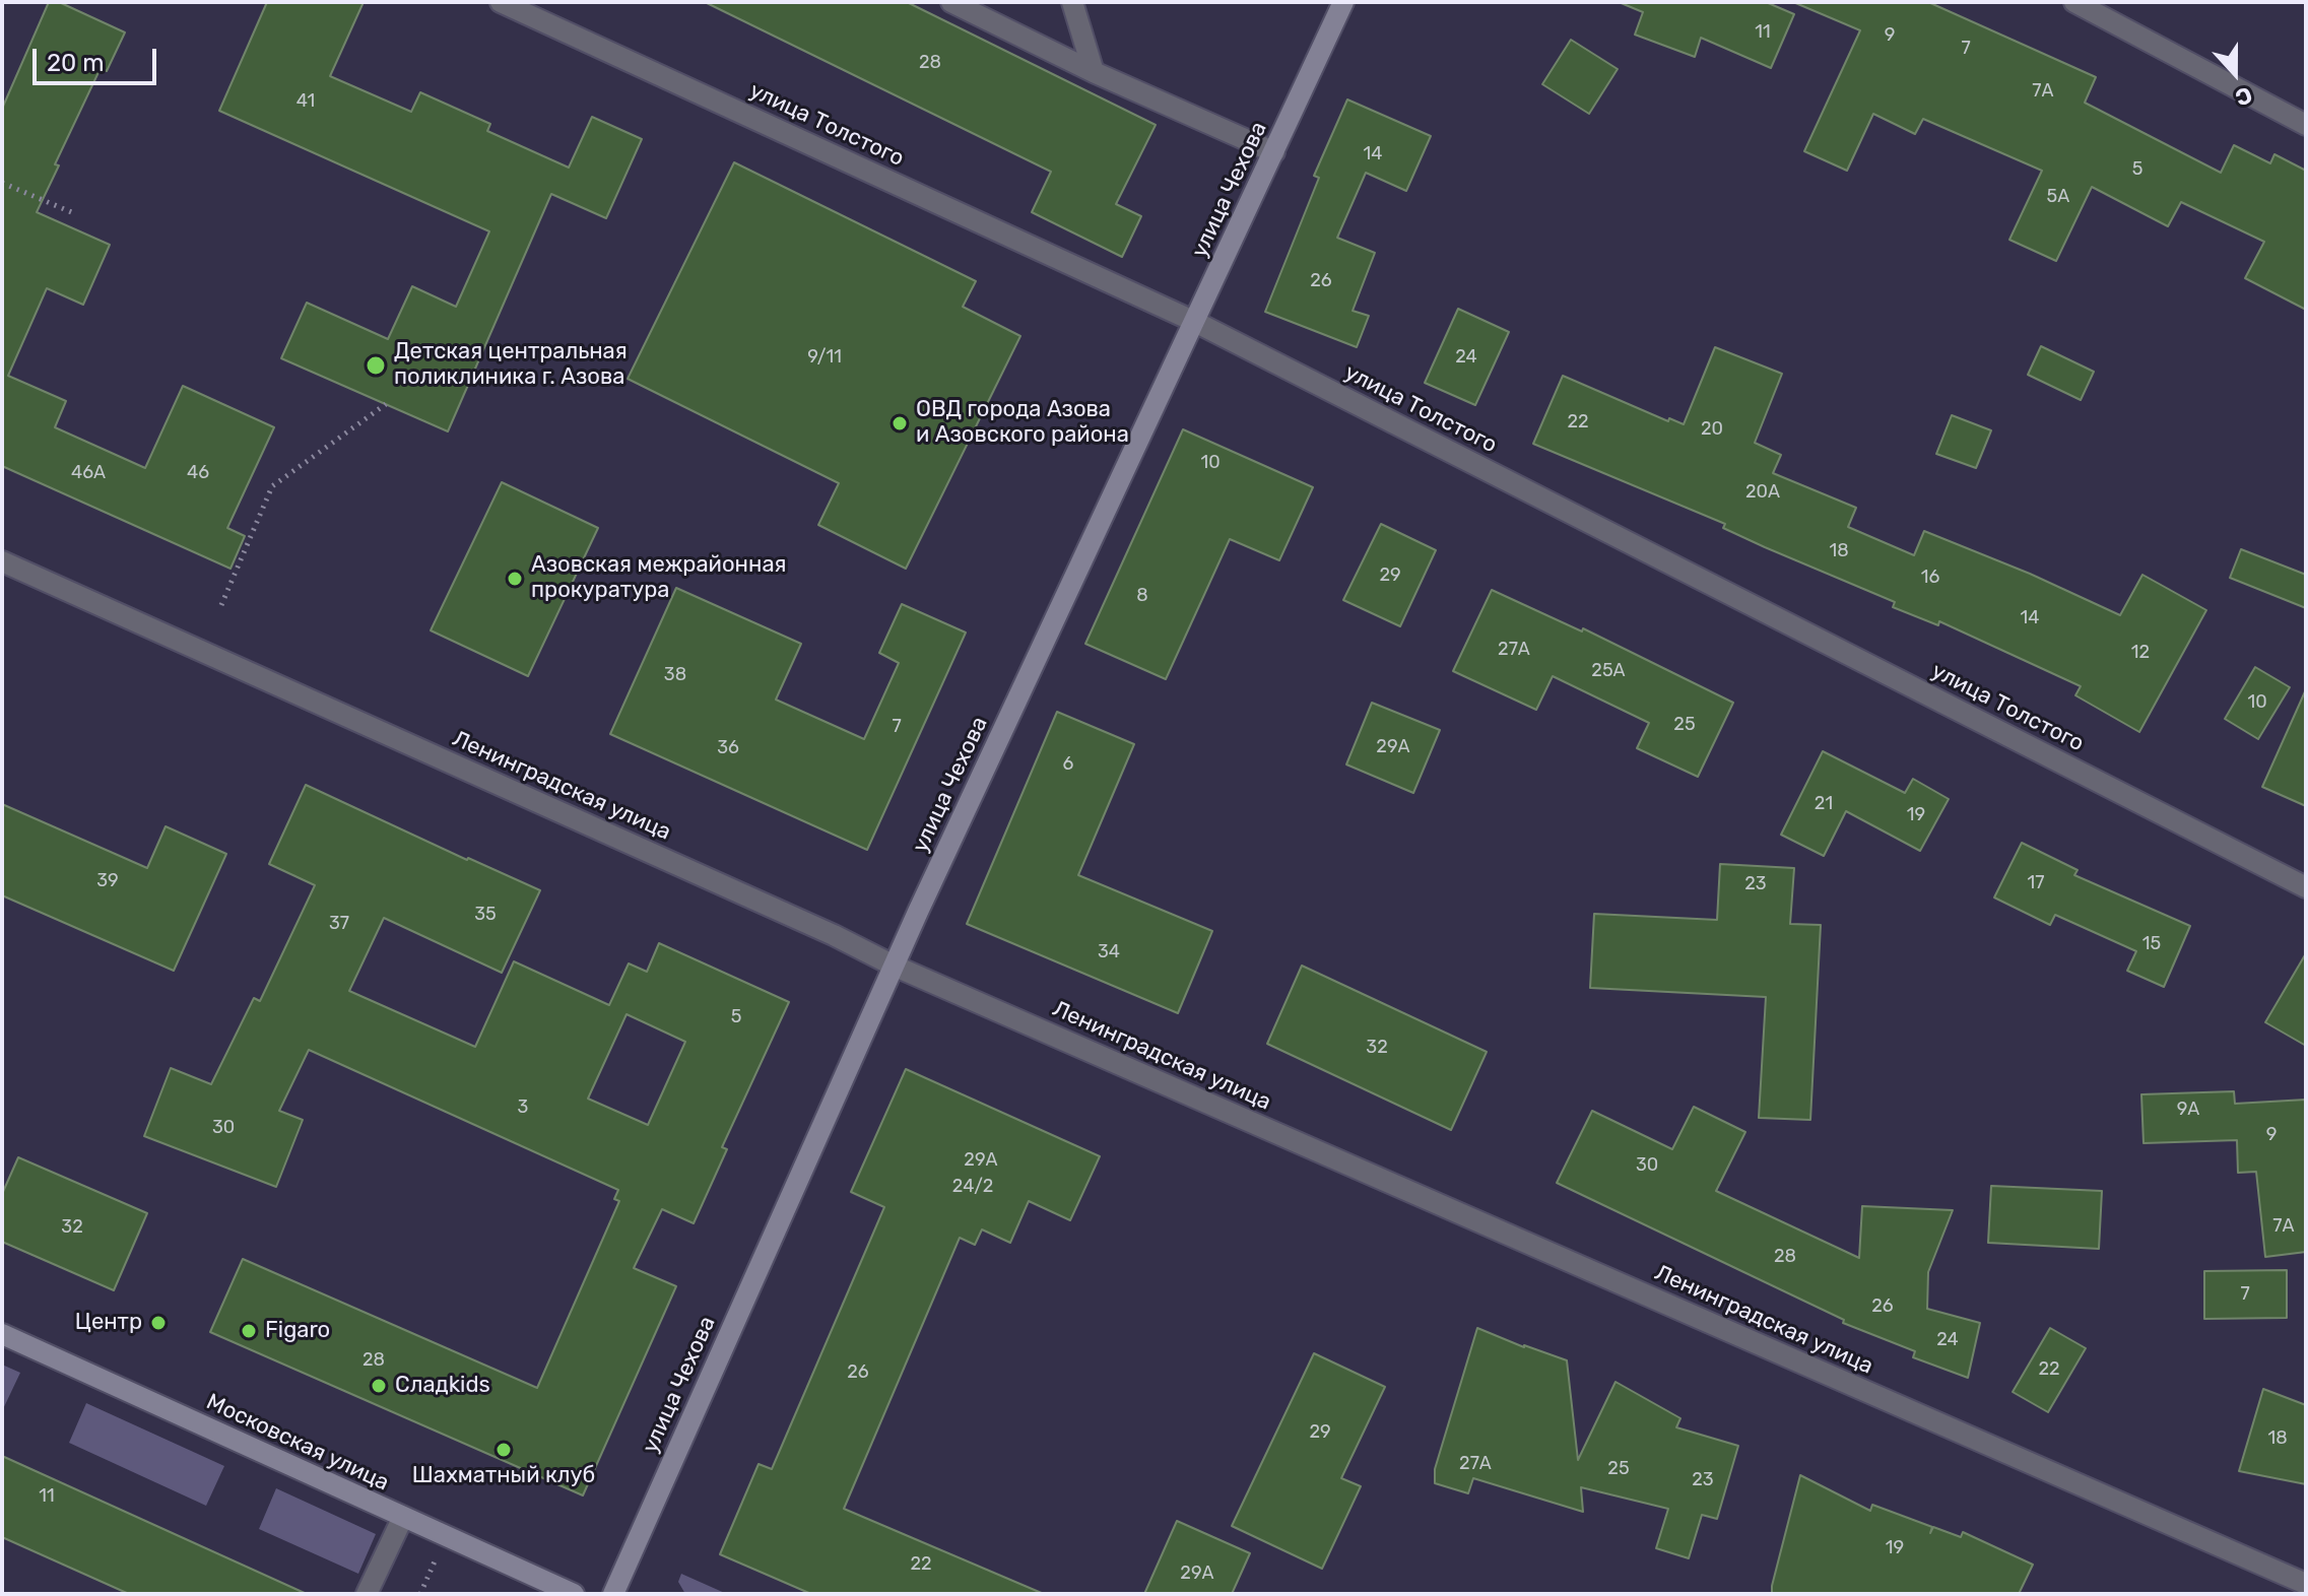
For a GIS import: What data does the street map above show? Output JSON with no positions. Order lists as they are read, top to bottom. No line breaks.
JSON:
{"streets":{"main road":["улица Чехова","Московская улица"],"street":["улица Толстого","Ленинградская улица"]},"crossings":[["улица Толстого","улица Чехова"],["улица Чехова","Ленинградская улица"]],"places":["Детская центральная поликлиника г. Азова","ОВД города Азова и Азовского района","Азовская межрайонная прокуратура","Центр","Figaro","Сладkids","Шахматный клуб"],"house_numbers":["11","9","7","28","7А","41","14","5","5А","26","9/11","24","22","20","10","46А","46","20А","18","29","16","8","14","27А","12","25А","38","10","25","7","29А","36","6","21","19","39","17","23","35","37","15","34","5","32","3","9А","30","9","29А","30","24/2","7А","32","28","7","26","24","28","22","26","29","18","27А","25","23","11","19","22","29А"],"scale_bar":"20 m","north":"bottom"}
